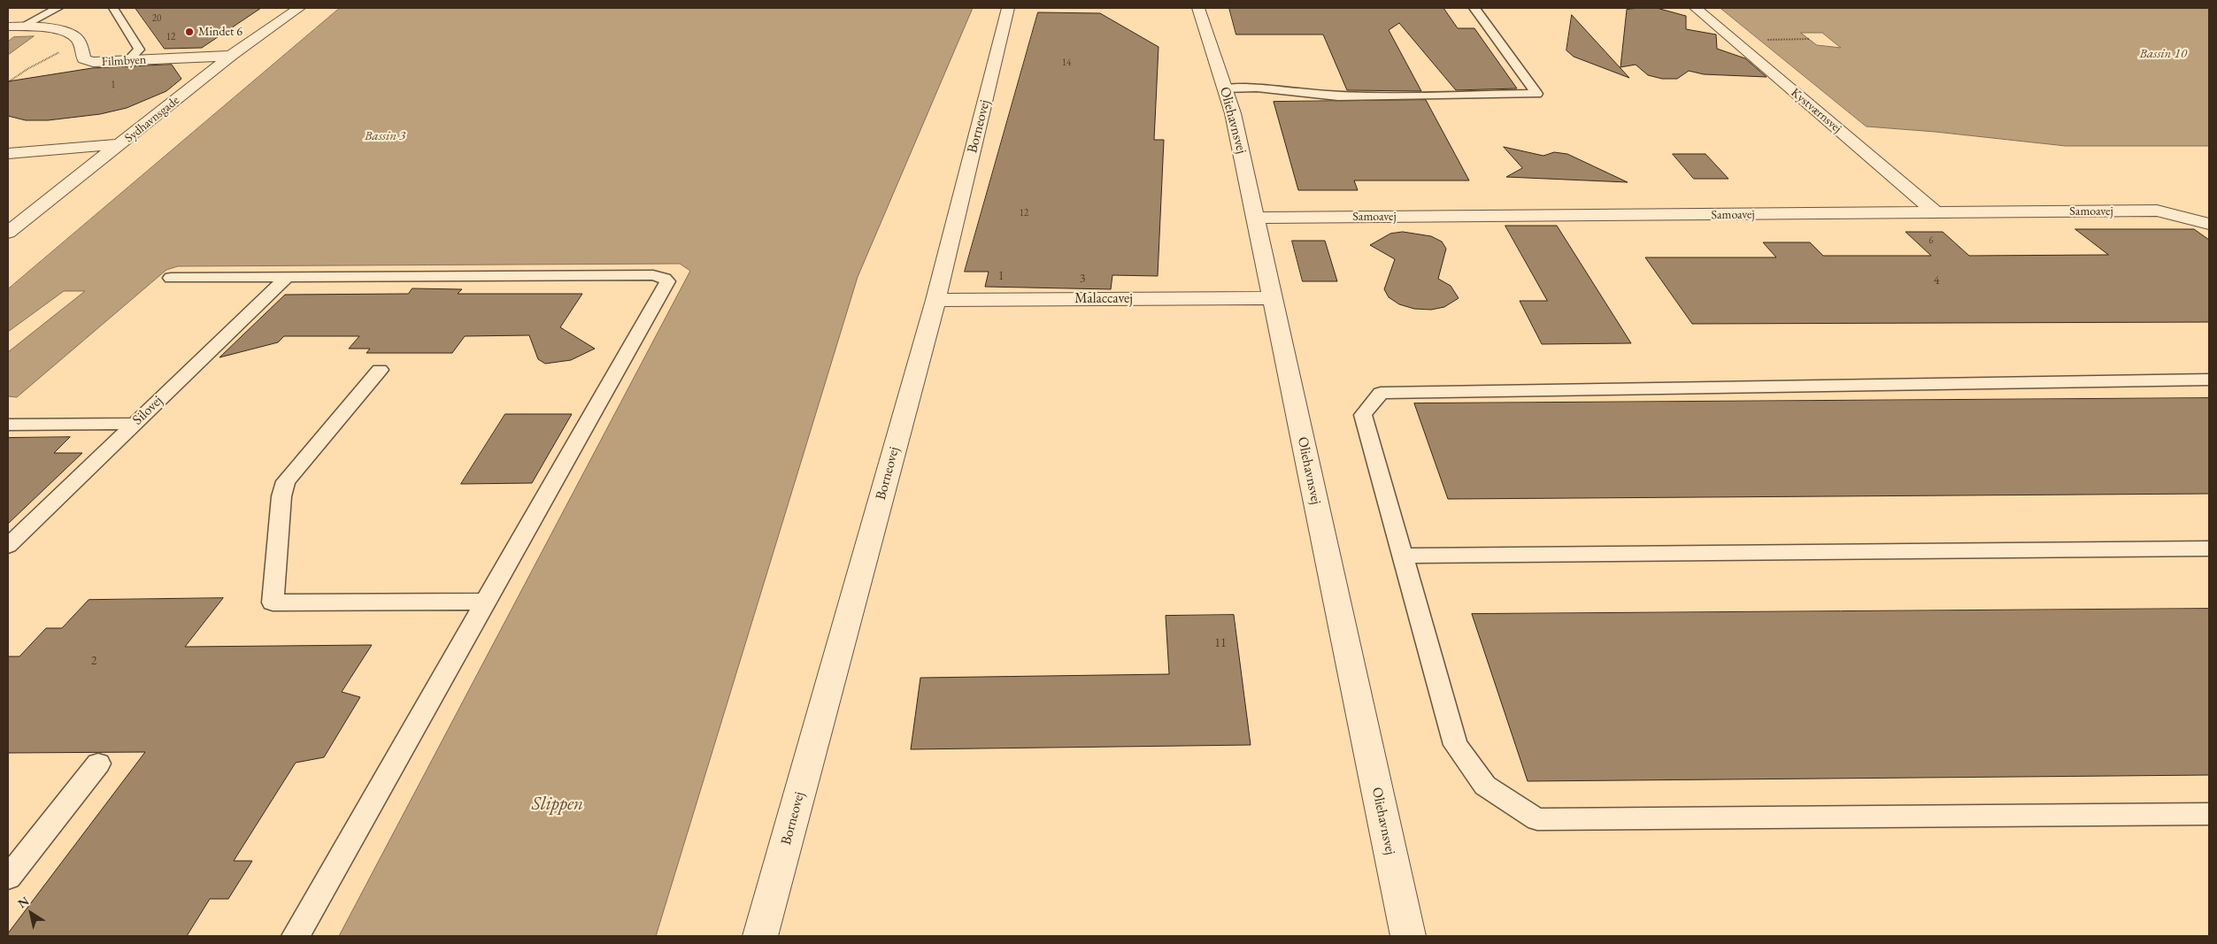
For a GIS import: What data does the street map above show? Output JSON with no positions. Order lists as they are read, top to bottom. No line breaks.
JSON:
{"streets":{"street":["Filmbyen","Kystværnsvej","Sydhavnsgade","Oliehavnsvej","Borneovej","Samoavej","Malaccavej"],"lane":["Silovej"]},"crossings":[["Filmbyen","Sydhavnsgade"],["Kystværnsvej","Samoavej"],["Oliehavnsvej","Samoavej"],["Oliehavnsvej","Malaccavej"],["Borneovej","Malaccavej"]],"water":["Bassin 10","Bassin 3","Slippen"],"places":["Mindet 6"],"house_numbers":["20","12","14","1","12","6","1","3","4","11","2"],"north":"top left"}
